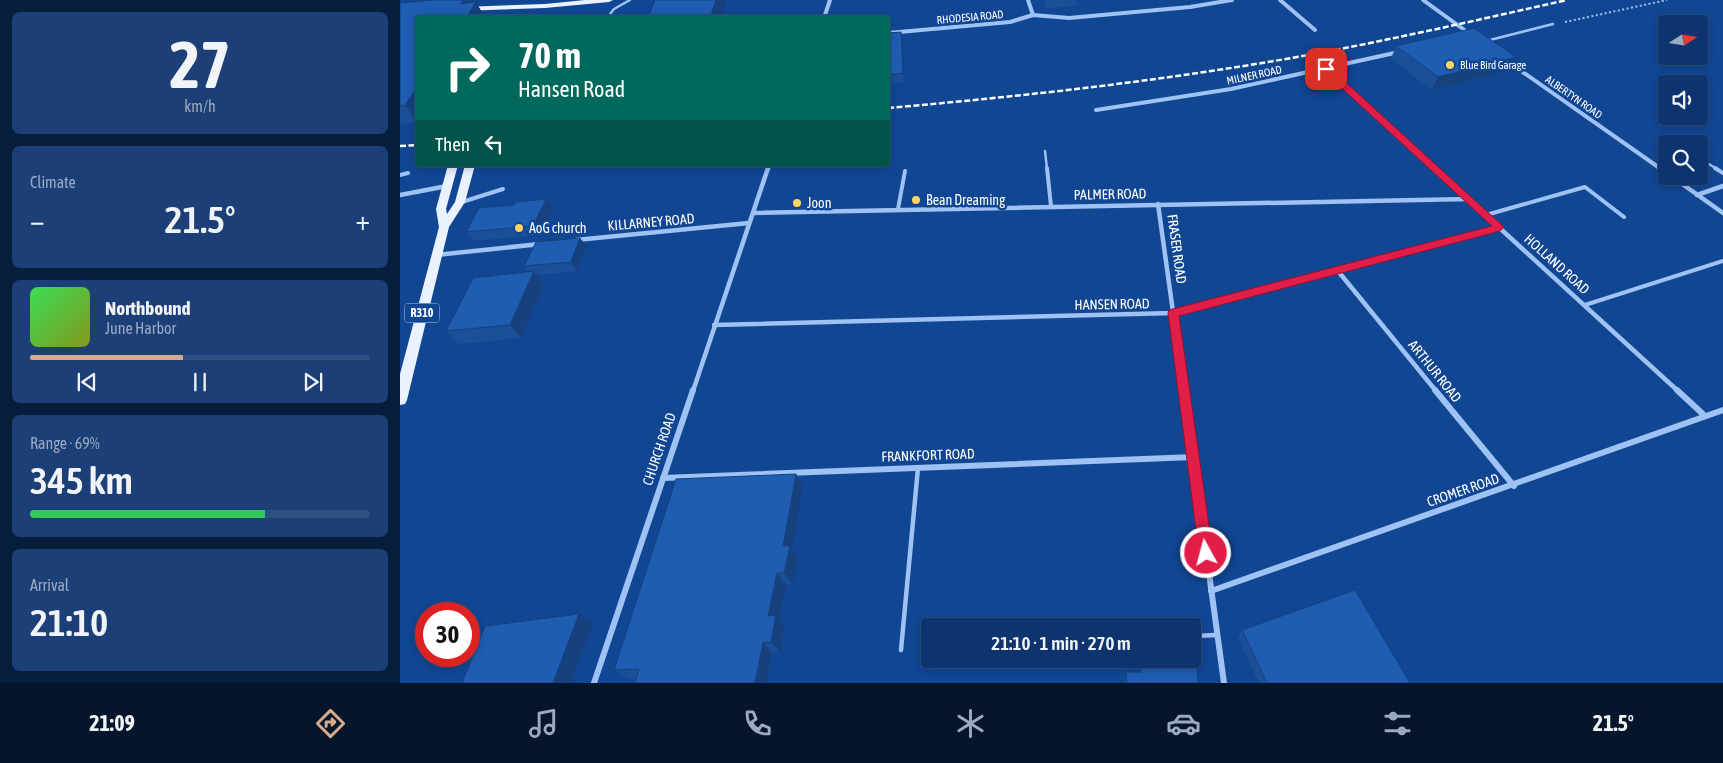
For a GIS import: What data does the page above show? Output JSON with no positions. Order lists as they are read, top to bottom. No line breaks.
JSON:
{"streets":{"main road":["R310"],"street":["RHODESIA ROAD","MILNER ROAD","ALBERTYN ROAD","PALMER ROAD","KILLARNEY ROAD","FRASER ROAD","HOLLAND ROAD","HANSEN ROAD","ARTHUR ROAD","CHURCH ROAD","FRANKFORT ROAD","CROMER ROAD"]},"crossings":[["MILNER ROAD","HOLLAND ROAD"],["PALMER ROAD","FRASER ROAD"],["PALMER ROAD","HOLLAND ROAD"],["PALMER ROAD","CHURCH ROAD"],["KILLARNEY ROAD","CHURCH ROAD"],["FRASER ROAD","HANSEN ROAD"],["FRASER ROAD","FRANKFORT ROAD"],["FRASER ROAD","CROMER ROAD"],["HOLLAND ROAD","HANSEN ROAD"],["HOLLAND ROAD","CROMER ROAD"],["HANSEN ROAD","ARTHUR ROAD"],["HANSEN ROAD","CHURCH ROAD"],["ARTHUR ROAD","CROMER ROAD"],["CHURCH ROAD","FRANKFORT ROAD"]],"places":["Blue Bird Garage","Bean Dreaming","Joon","AoG church"],"north":"right","page":{"tile":[["27","km/h"],"Climate",["Range · 69%","345 km"],["Arrival","21:10"]],"turn":["70 m","Hansen Road"],"then":"Then","heat":["−","21.5°","+"],"song":["Northbound","June Harbor"],"limit":"30","trip":"21:10 · 1 min · 270 m","tabs":["21:09","21.5°"]}}
